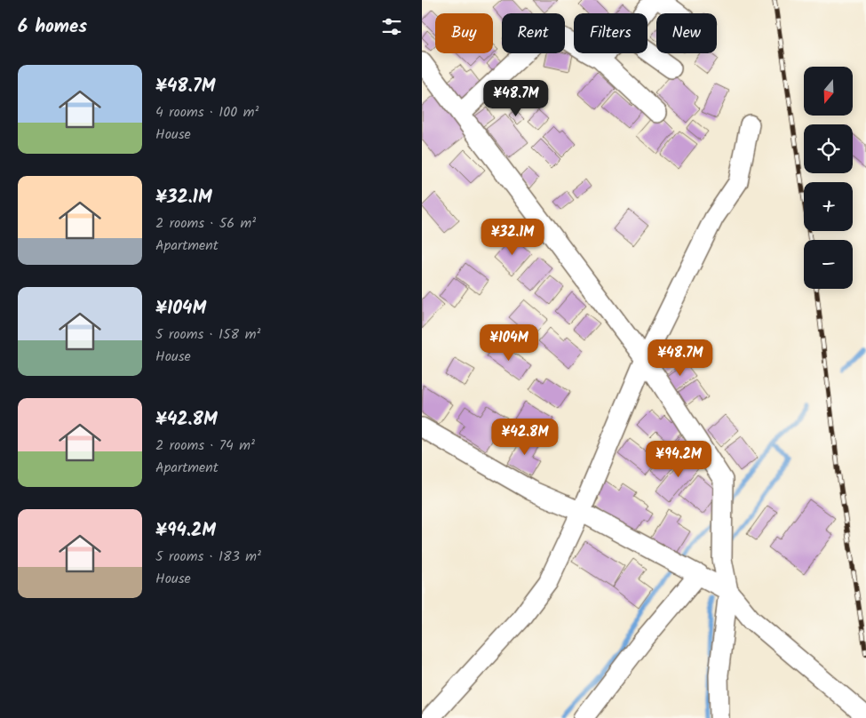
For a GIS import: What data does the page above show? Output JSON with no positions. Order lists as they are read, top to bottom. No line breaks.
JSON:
{"north":"bottom","page":{"heading":"6 homes","chip":["Buy","Rent","Filters","New"],"list":[{"name":"¥48.7M","note":"4 rooms · 100 m² · House"},{"name":"¥32.1M","note":"2 rooms · 56 m² · Apartment"},{"name":"¥104M","note":"5 rooms · 158 m² · House"},{"name":"¥42.8M","note":"2 rooms · 74 m² · Apartment"},{"name":"¥94.2M","note":"5 rooms · 183 m² · House"}],"map_buttons":["+","−"],"price":["¥48.7M","¥32.1M","¥104M","¥48.7M","¥42.8M","¥94.2M"]}}
